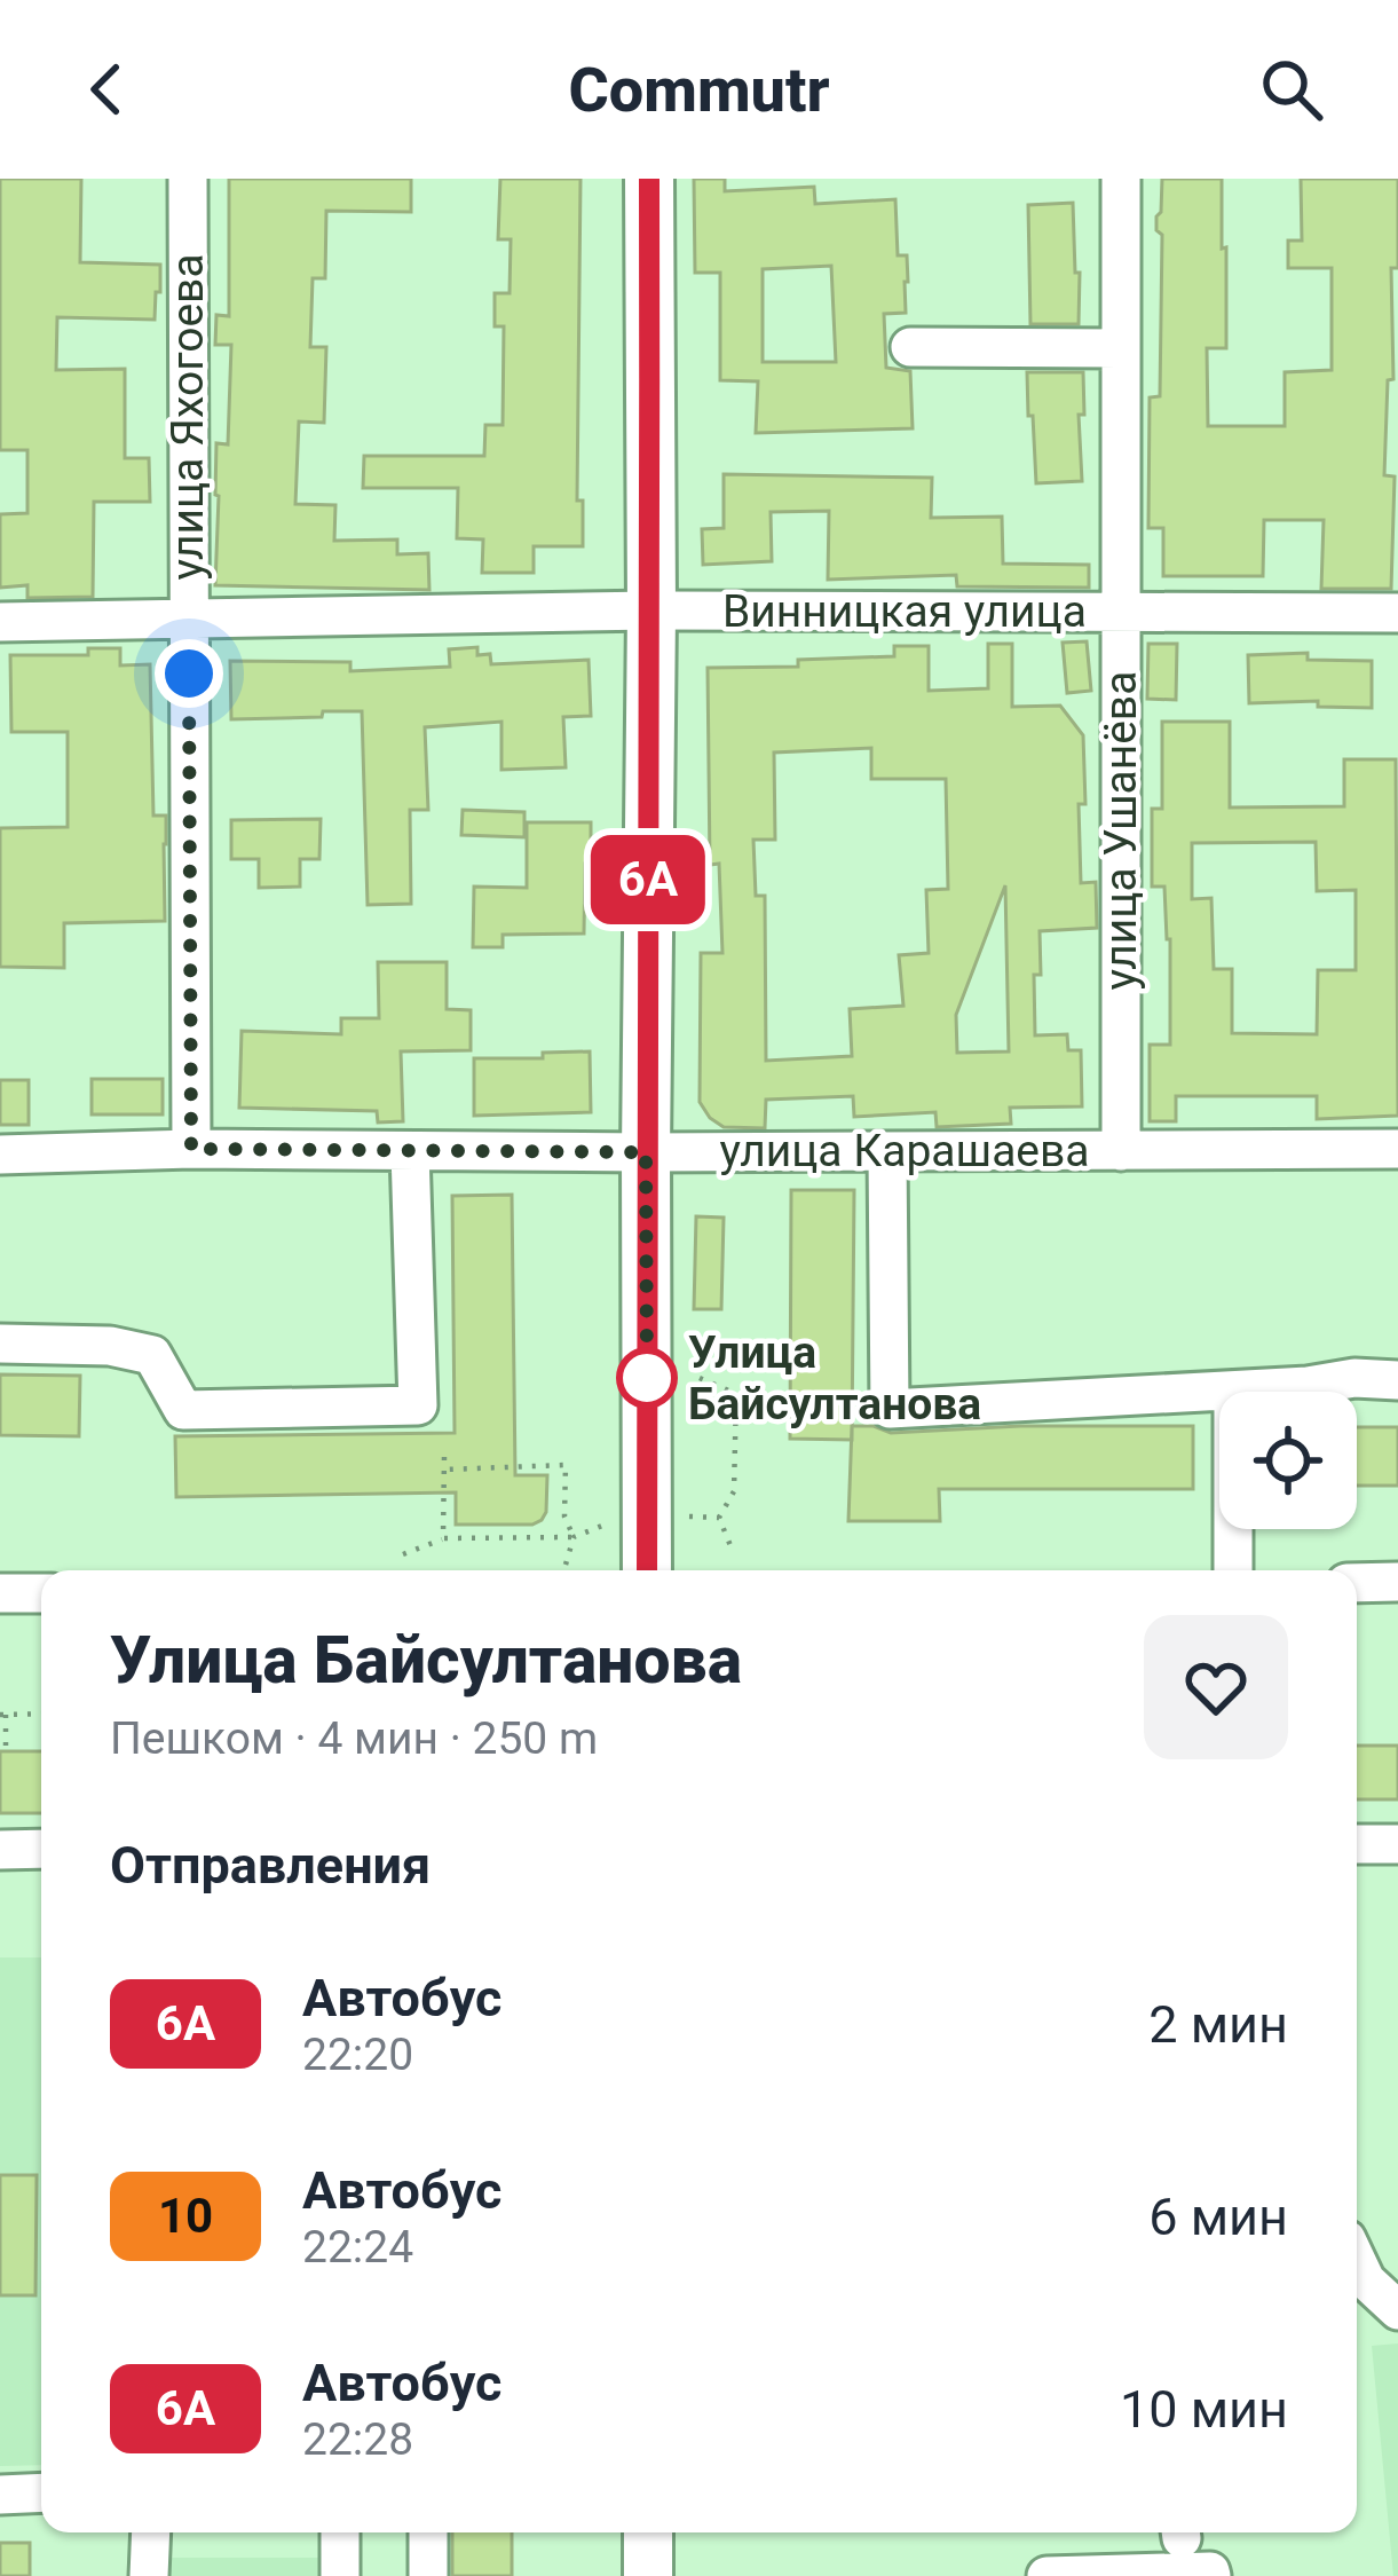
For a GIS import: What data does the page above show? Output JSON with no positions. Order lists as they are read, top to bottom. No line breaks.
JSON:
{"streets":{"street":["улица Яхогоева","Винницкая улица","улица Ушанёва","улица Карашаева"]},"crossings":[["улица Яхогоева","Винницкая улица"],["улица Яхогоева","улица Карашаева"],["Винницкая улица","улица Ушанёва"],["улица Ушанёва","улица Карашаева"]],"places":["Улица Байсултанова"],"lines":["bus line 6А"],"page":{"header":"Commutr","on_map":"6А","heading":[["Улица Байсултанова","Пешком · 4 мин · 250 m"],"Отправления"],"list":[{"mark":"6А","name":"Автобус","note":"22:20","value":"2 мин"},{"mark":"10","name":"Автобус","note":"22:24","value":"6 мин"},{"mark":"6А","name":"Автобус","note":"22:28","value":"10 мин"}]}}
